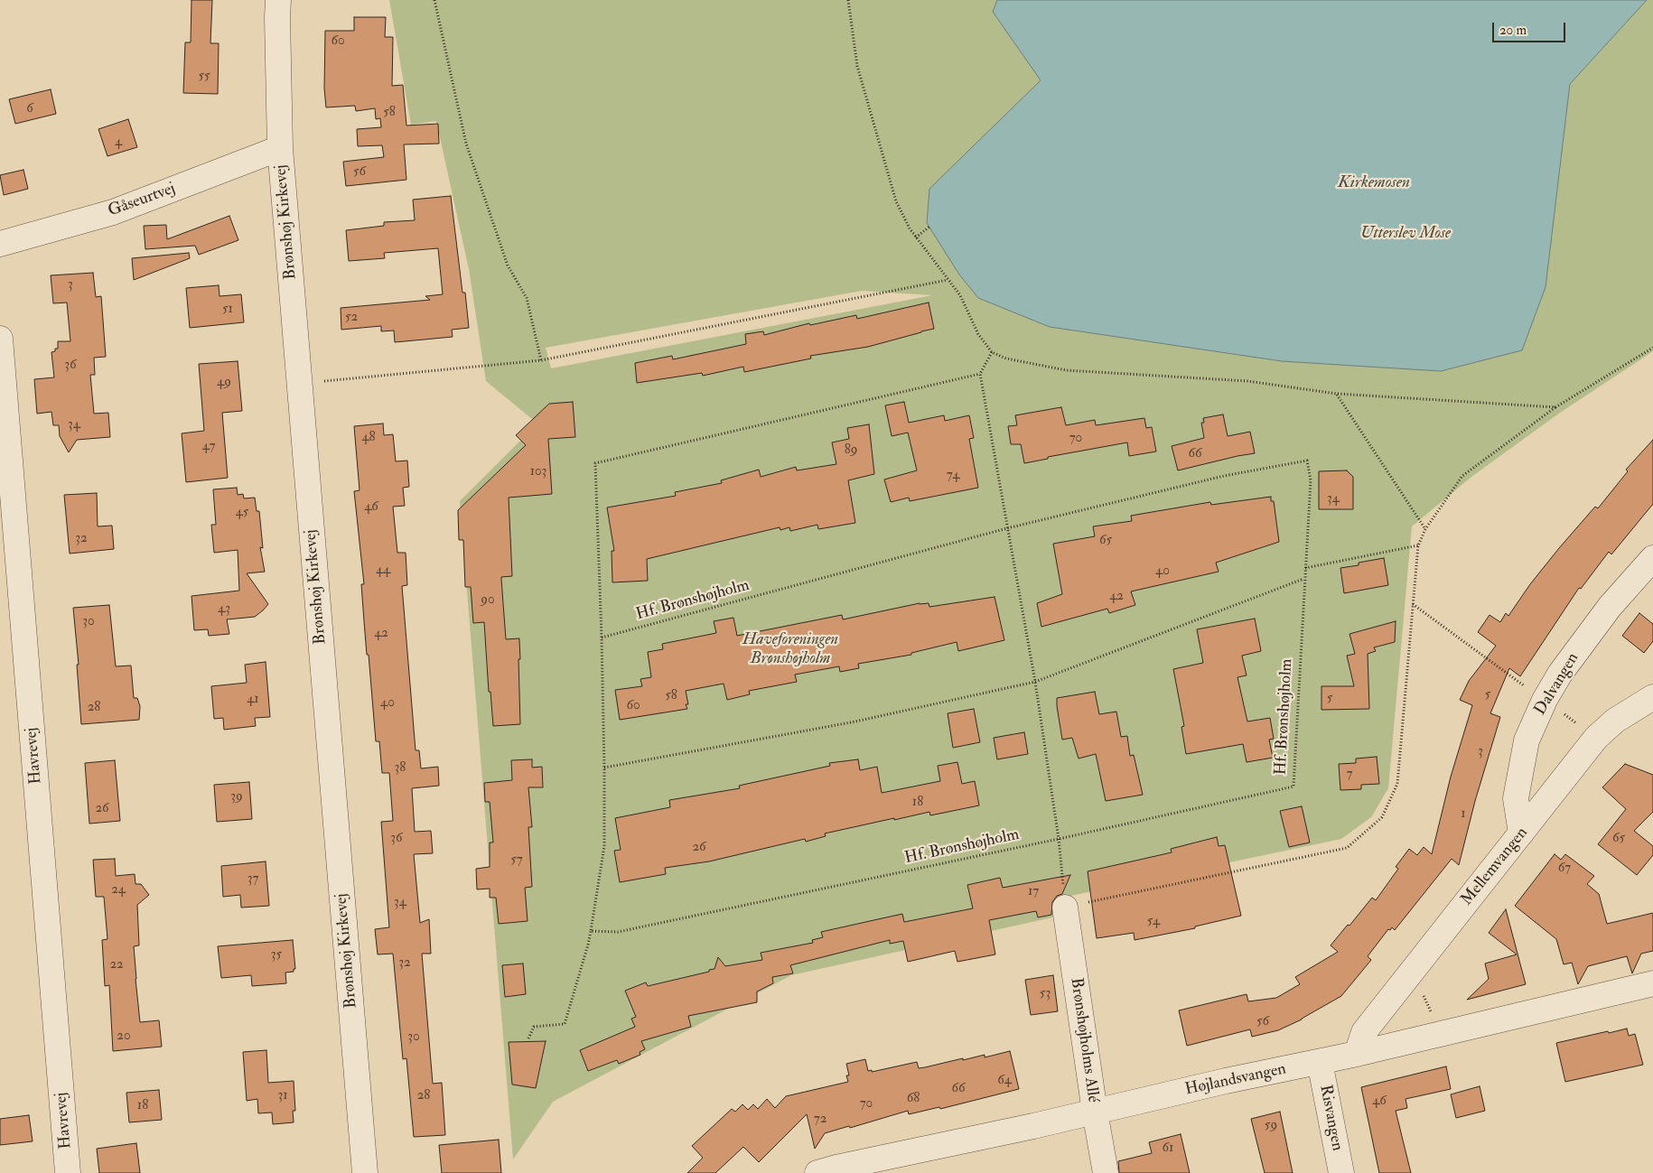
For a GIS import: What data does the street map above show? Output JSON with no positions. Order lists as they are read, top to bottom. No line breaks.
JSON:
{"streets":{"street":["Gåseurtvej","Brønshøj Kirkevej","Dalvangen","Havrevej","Mellemvangen","Brønshøjholms Allé","Højlandsvangen","Risvangen"],"path":["Hf. Brønshøjholm"]},"crossings":[["Gåseurtvej","Brønshøj Kirkevej"],["Dalvangen","Mellemvangen"],["Mellemvangen","Højlandsvangen"],["Brønshøjholms Allé","Højlandsvangen"],["Højlandsvangen","Risvangen"]],"water":["Kirkemosen"],"parks":["Utterslev Mose","Haveforeningen Brønshøjholm"],"house_numbers":["60","55","6","58","4","56","3","51","52","36","49","34","48","70","47","89","66","103","74","34","46","45","32","65","44","40","42","90","43","30","42","5","58","5","41","40","60","28","3","38","7","39","18","26","1","36","65","26","57","67","37","24","17","34","54","35","32","22","53","56","20","30","64","66","31","28","68","46","70","18","72","59","61"],"scale_bar":"20 m"}
